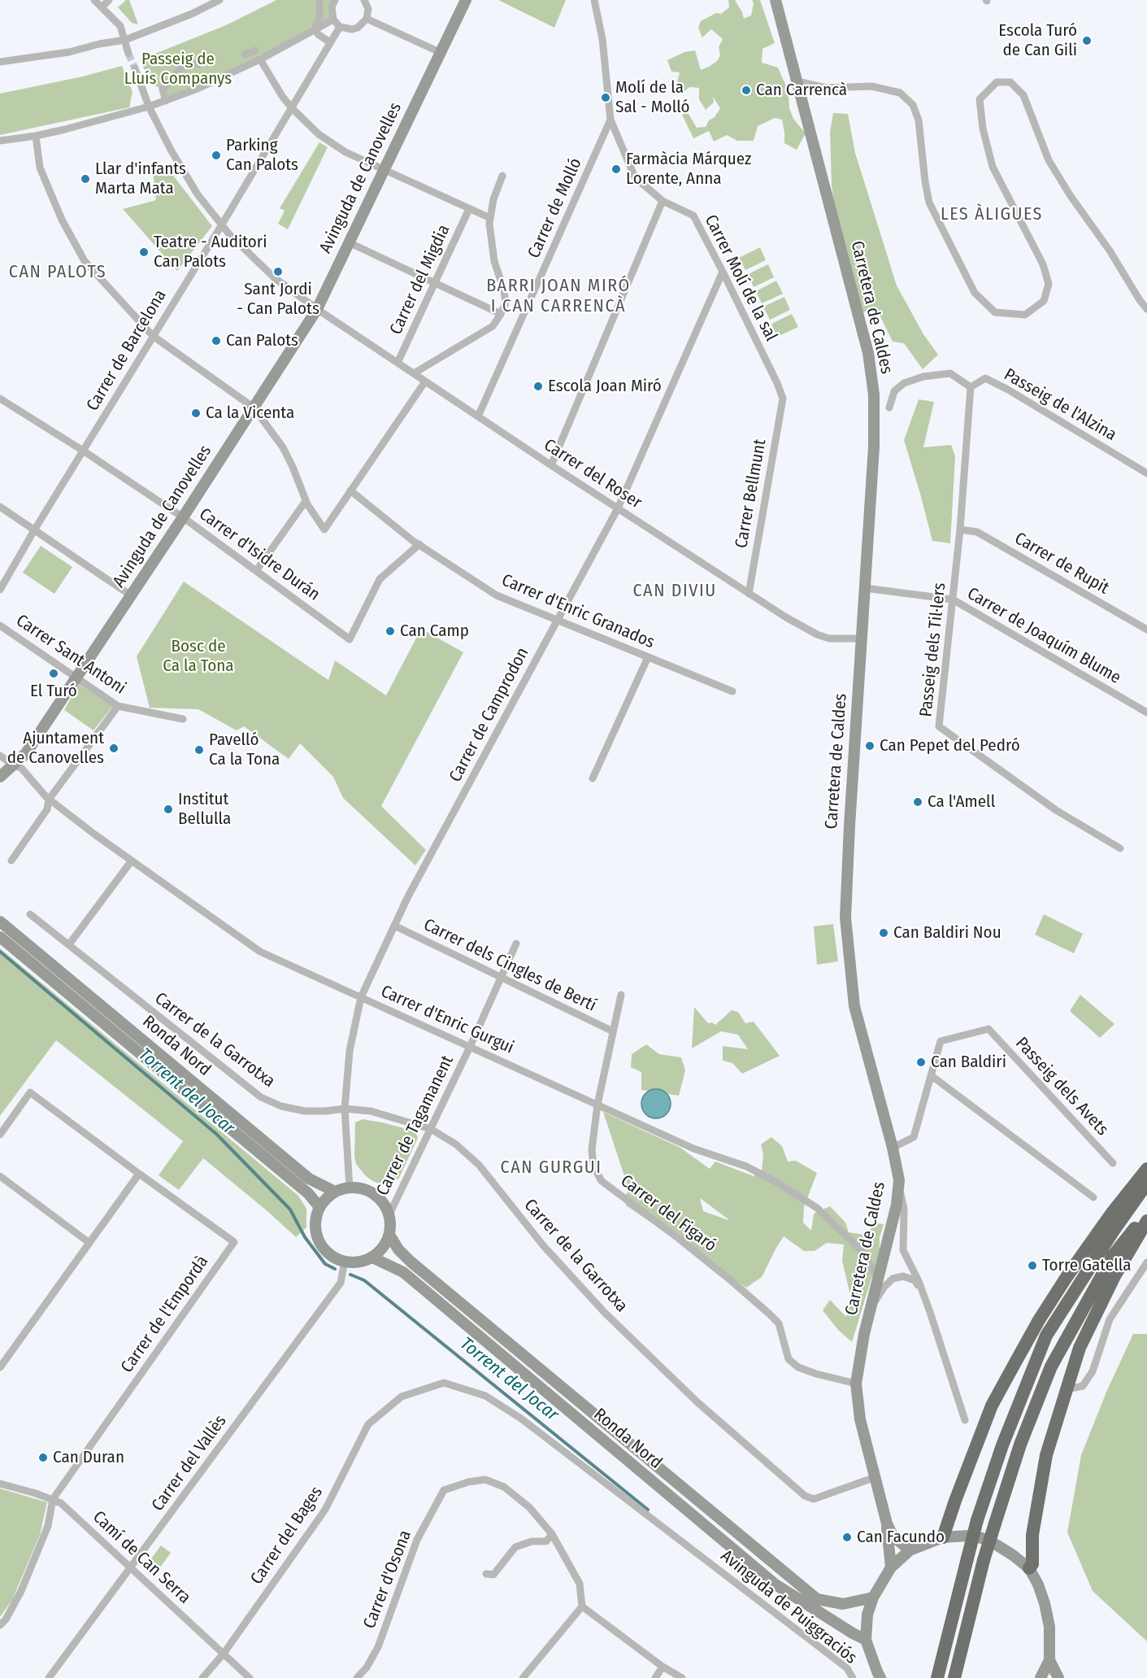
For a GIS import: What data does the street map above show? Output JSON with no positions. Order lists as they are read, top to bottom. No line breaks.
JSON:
{"streets":{"main road":["Avinguda de Canovelles","Carretera de Caldes","Ronda Nord"],"street":["Carrer de Molló","Carrer Molí de la sal","Carrer del Migdia","Carrer de Barcelona","Passeig de l'Alzina","Carrer del Roser","Carrer Bellmunt","Carrer d'Isidre Durán","Carrer de Rupit","Carrer d'Enric Granados","Carrer de Joaquím Blume","Passeig dels Til·lers","Carrer Sant Antoni","Carrer de Camprodon","Carrer dels Cingles de Bertí","Carrer d'Enric Gurgui","Carrer de la Garrotxa","Passeig dels Avets","Carrer de Tagamanent","Carrer del Figaró","Carrer de l'Empordà","Carrer del Vallès","Carrer del Bages","Camí de Can Serra","Carrer d'Osona","Avinguda de Puiggraciós"]},"crossings":[["Avinguda de Canovelles","Carrer del Roser"],["Avinguda de Canovelles","Carrer d'Isidre Durán"],["Avinguda de Canovelles","Carrer Sant Antoni"],["Avinguda de Canovelles","Carrer d'Enric Gurgui"],["Carrer de Molló","Carrer Molí de la sal"],["Carrer de Molló","Carrer del Roser"],["Carrer Molí de la sal","Carrer Bellmunt"],["Carrer Molí de la sal","Carrer de Camprodon"],["Carrer del Migdia","Carrer del Roser"],["Carretera de Caldes","Carrer del Roser"],["Carretera de Caldes","Carrer de Joaquím Blume"],["Carretera de Caldes","Carrer d'Enric Gurgui"],["Carretera de Caldes","Carrer de la Garrotxa"],["Carretera de Caldes","Carrer del Figaró"],["Carrer de Barcelona","Carrer del Roser"],["Carrer de Barcelona","Carrer d'Isidre Durán"],["Passeig de l'Alzina","Passeig dels Til·lers"],["Carrer del Roser","Carrer Bellmunt"],["Carrer del Roser","Carrer de Camprodon"],["Carrer d'Isidre Durán","Carrer d'Enric Granados"],["Carrer de Rupit","Passeig dels Til·lers"],["Carrer d'Enric Granados","Carrer de Camprodon"],["Carrer de Joaquím Blume","Passeig dels Til·lers"],["Carrer de Camprodon","Carrer dels Cingles de Bertí"],["Carrer de Camprodon","Carrer d'Enric Gurgui"],["Carrer de Camprodon","Carrer de la Garrotxa"],["Carrer de Camprodon","Ronda Nord"],["Carrer de Camprodon","Carrer de Tagamanent"],["Carrer de Camprodon","Carrer del Vallès"],["Carrer dels Cingles de Bertí","Carrer de Tagamanent"],["Carrer dels Cingles de Bertí","Carrer del Figaró"],["Carrer d'Enric Gurgui","Carrer de Tagamanent"],["Carrer d'Enric Gurgui","Carrer del Figaró"],["Carrer de la Garrotxa","Carrer de Tagamanent"],["Ronda Nord","Carrer de Tagamanent"],["Ronda Nord","Carrer del Vallès"],["Carrer de Tagamanent","Carrer del Vallès"],["Carrer de l'Empordà","Camí de Can Serra"],["Carrer del Vallès","Camí de Can Serra"],["Carrer del Bages","Camí de Can Serra"],["Carrer del Bages","Avinguda de Puiggraciós"]],"districts":["LES ÀLIGUES","CAN PALOTS","BARRI JOAN MIRÓ I CAN CARRENCÀ","CAN DIVIU","CAN GURGUI"],"water":["Torrent del Jocar"],"parks":["Passeig de Lluís Companys","Bosc de Ca la Tona"],"places":["Escola Turó de Can Gili","Can Carrencà","Molí de la Sal - Molló","Parking Can Palots","Farmàcia Márquez Lorente, Anna","Llar d'infants Marta Mata","Teatre - Auditori Can Palots","Sant Jordi - Can Palots","Can Palots","Escola Joan Miró","Ca la Vicenta","Can Camp","El Turó","Can Pepet del Pedró","Ajuntament de Canovelles","Pavelló Ca la Tona","Ca l'Amell","Institut Bellulla","Can Baldiri Nou","Can Baldiri","Torre Gatella","Can Duran","Can Facundo"]}
